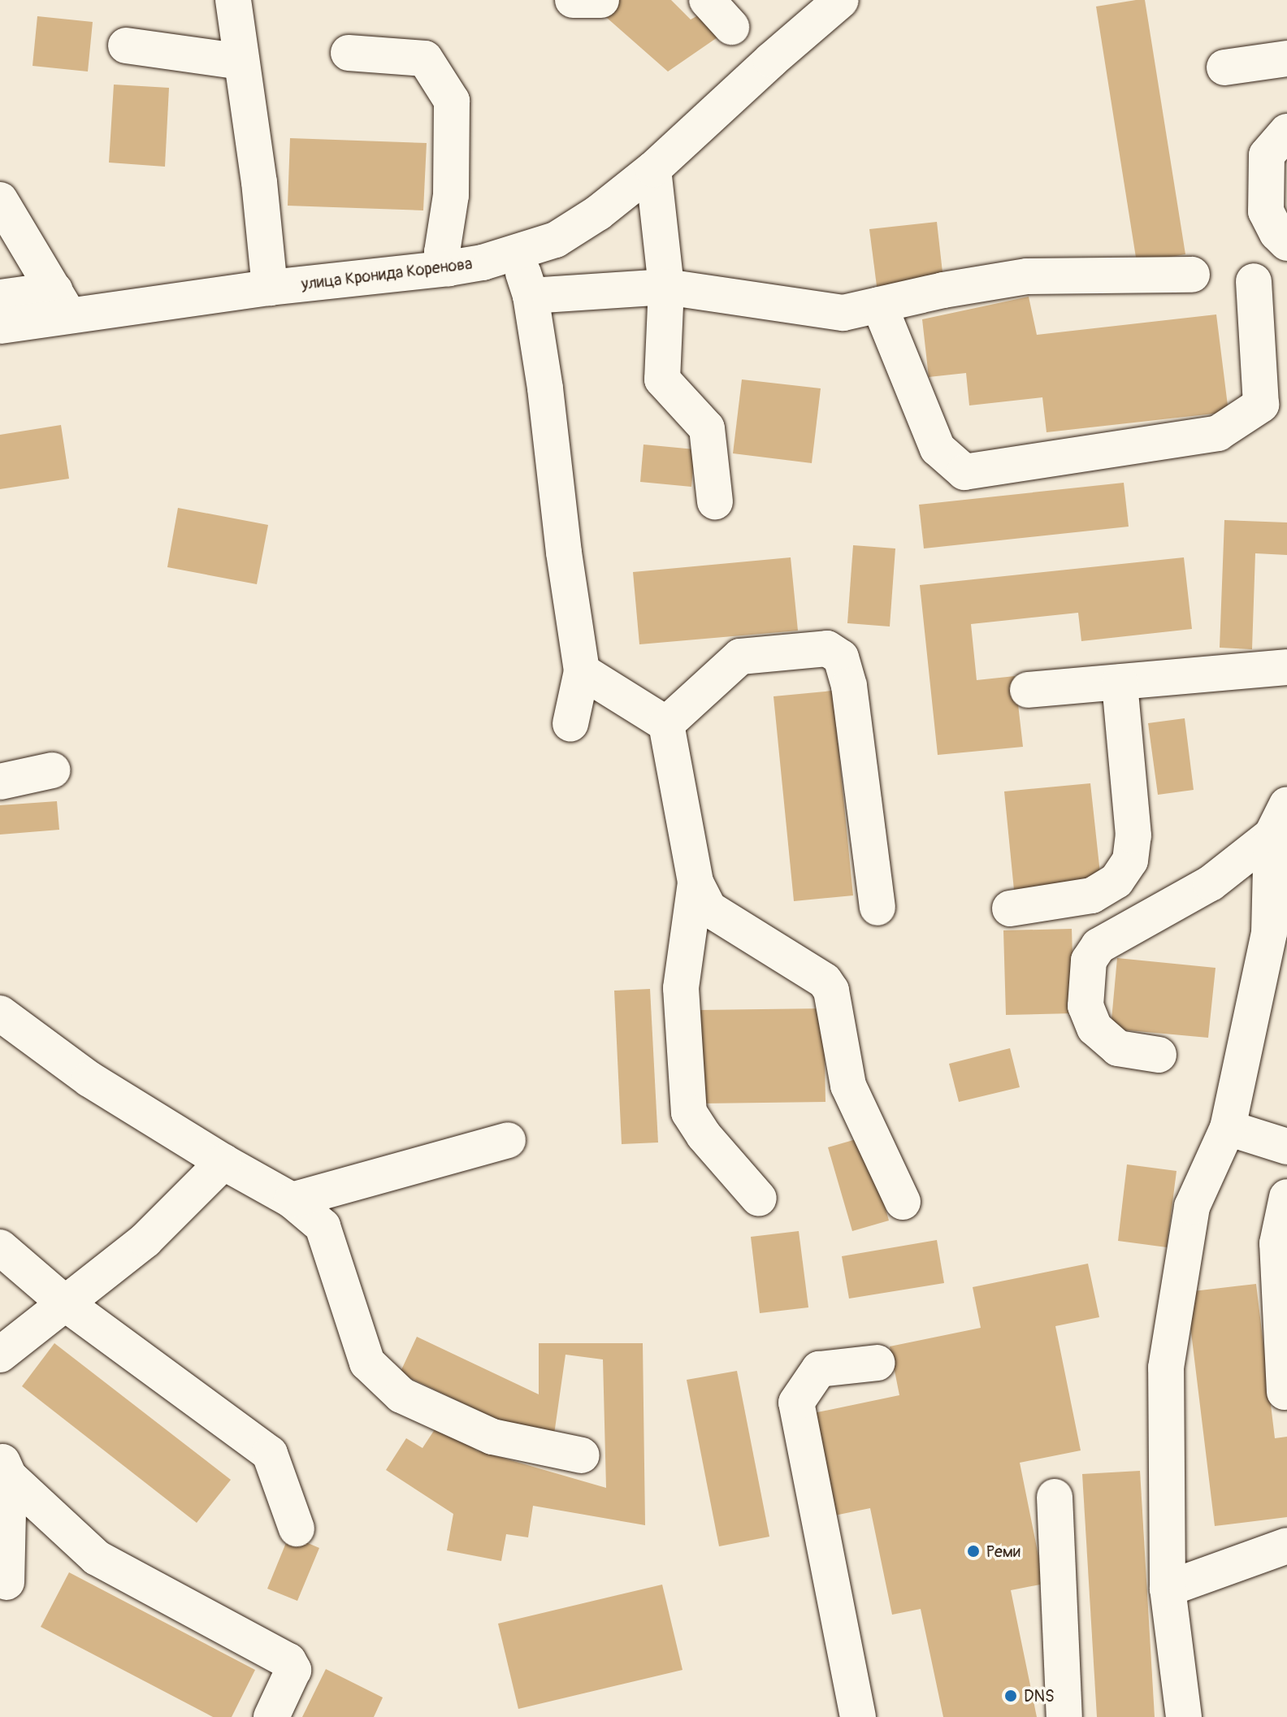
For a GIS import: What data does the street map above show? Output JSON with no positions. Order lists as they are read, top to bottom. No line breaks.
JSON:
{"streets":{"street":["улица Кронида Коренова"]},"places":["Реми","DNS"]}
